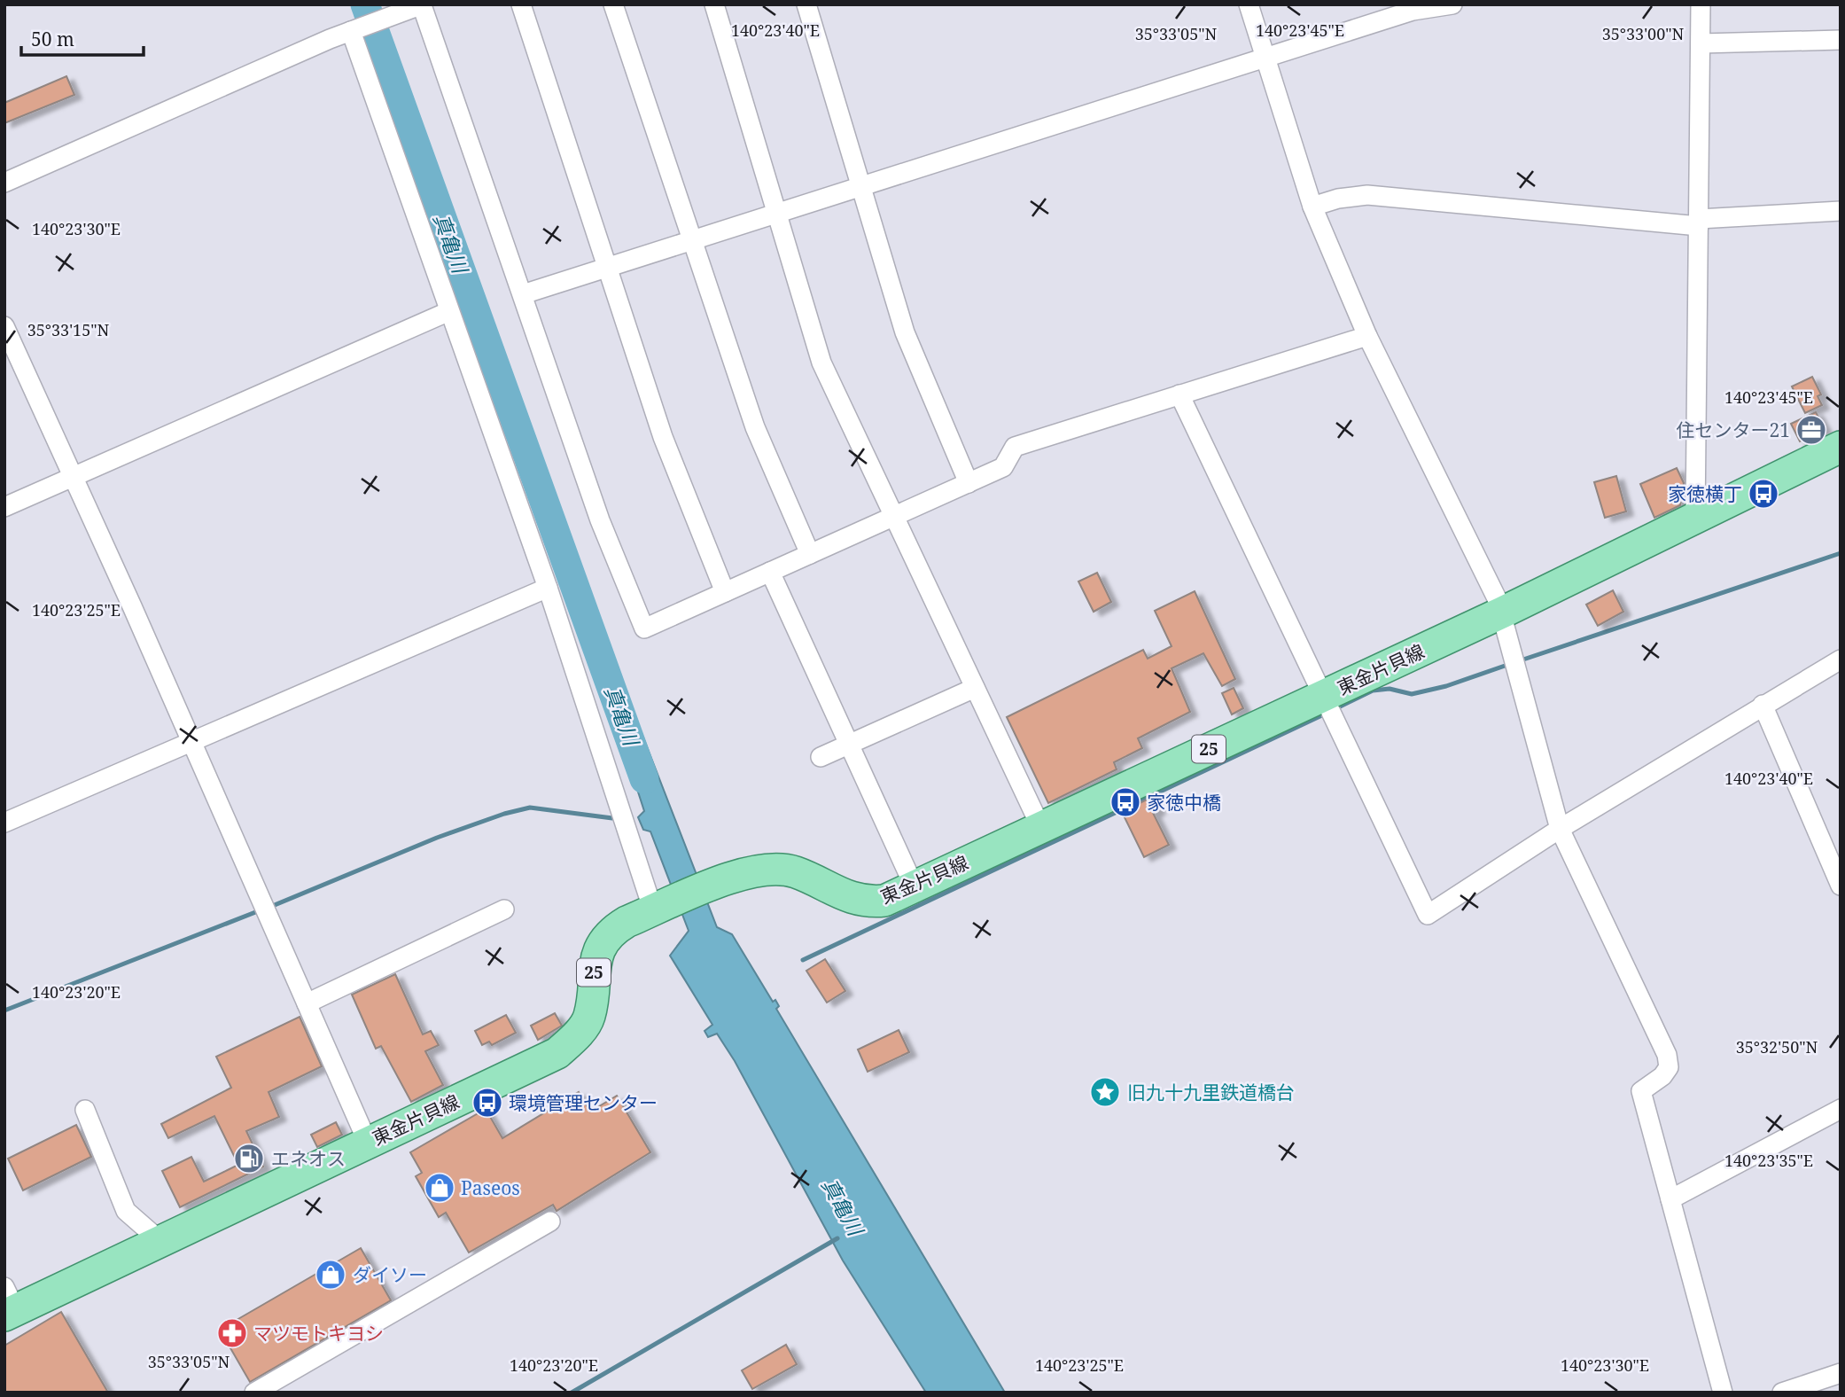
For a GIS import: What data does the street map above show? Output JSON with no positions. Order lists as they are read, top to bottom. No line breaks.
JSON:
{"streets":{"main road":["東金片貝線","25"]},"water":["真亀川"],"places":{"office":["住センター21"],"bus stop":["家徳横丁","家徳中橋","環境管理センター"],"place":["旧九十九里鉄道橋台"],"fuel station":["エネオス"],"shop":["Paseos","ダイソー"],"pharmacy":["マツモトキヨシ"]},"scale_bar":"50 m","coordinates":["140°23'40\"E","140°23'45\"E","35°33'05\"N","35°33'00\"N","140°23'30\"E","35°33'15\"N","140°23'25\"E","140°23'20\"E","35°32'50\"N","140°23'35\"E"]}
